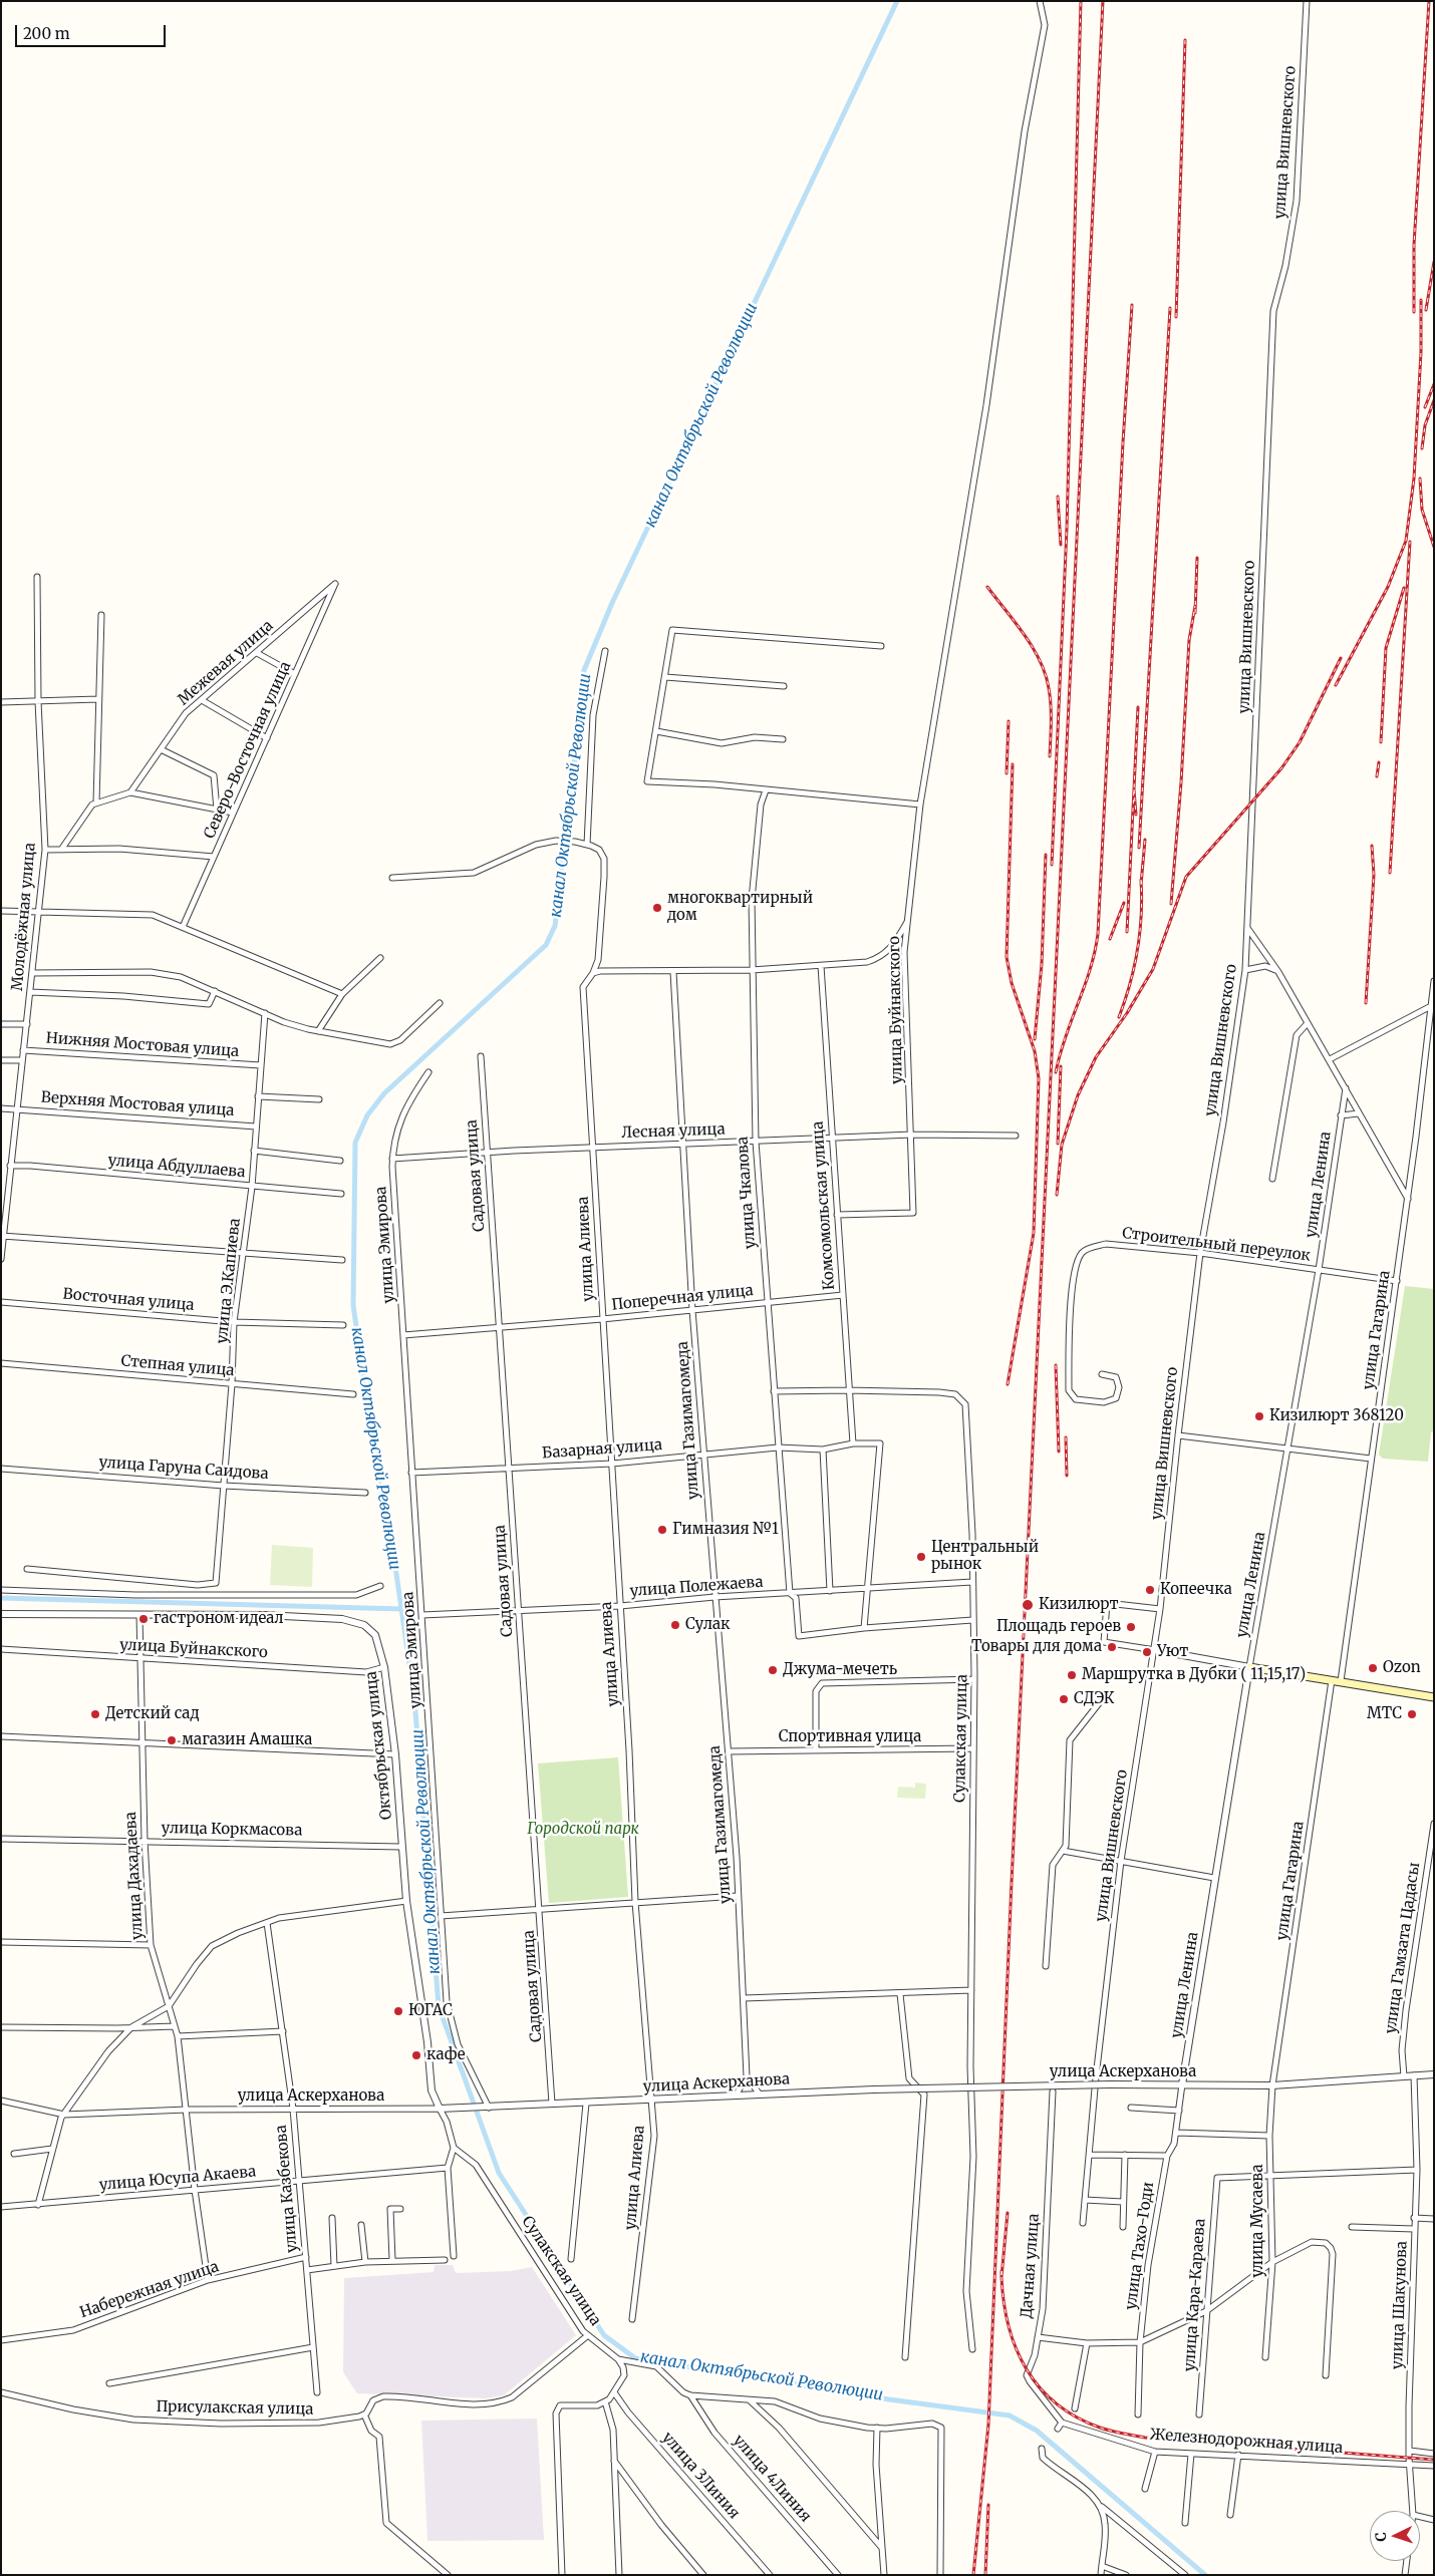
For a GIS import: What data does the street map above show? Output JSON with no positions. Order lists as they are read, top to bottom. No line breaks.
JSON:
{"streets":{"street":["улица Вишневского","Межевая улица","Северо-Восточная улица","Молодёжная улица","улица Буйнакского","Нижняя Мостовая улица","Верхняя Мостовая улица","Лесная улица","улица Абдуллаева","Садовая улица","улица Ленина","улица Чкалова","Комсомольская улица","улица Эмирова","Строительный переулок","улица Алиева","улица Э.Капиева","Поперечная улица","Восточная улица","улица Гагарина","Степная улица","улица Газимагомеда","Базарная улица","улица Гаруна Саидова","улица Полежаева","Спортивная улица","Сулакская улица","Октябрьская улица","улица Коркмасова","улица Дахадаева","улица Гамзата Цадасы","улица Аскерханова","улица Юсупа Акаева","улица Казбекова","улица Мусаева","улица Тахо-Годи","Дачная улица","Набережная улица","улица Кара-Караева","улица Шакунова","Присулакская улица","Железнодорожная улица","улица 3Линия","улица 4Линия"]},"crossings":[["улица Вишневского","Строительный переулок"],["Межевая улица","Северо-Восточная улица"],["Молодёжная улица","Нижняя Мостовая улица"],["Молодёжная улица","Верхняя Мостовая улица"],["Молодёжная улица","улица Абдуллаева"],["улица Буйнакского","Лесная улица"],["улица Буйнакского","Комсомольская улица"],["улица Буйнакского","Октябрьская улица"],["улица Буйнакского","улица Дахадаева"],["Нижняя Мостовая улица","улица Э.Капиева"],["Верхняя Мостовая улица","улица Э.Капиева"],["Лесная улица","Садовая улица"],["Лесная улица","улица Чкалова"],["Лесная улица","Комсомольская улица"],["Лесная улица","улица Эмирова"],["Лесная улица","улица Алиева"],["Лесная улица","улица Газимагомеда"],["улица Абдуллаева","улица Э.Капиева"],["Садовая улица","Поперечная улица"],["Садовая улица","Базарная улица"],["Садовая улица","улица Полежаева"],["Садовая улица","улица Аскерханова"],["улица Ленина","Строительный переулок"],["улица Ленина","улица Аскерханова"],["улица Ленина","улица Тахо-Годи"],["улица Чкалова","Поперечная улица"],["улица Чкалова","Базарная улица"],["улица Чкалова","улица Полежаева"],["Комсомольская улица","Поперечная улица"],["Комсомольская улица","Сулакская улица"],["улица Эмирова","Поперечная улица"],["улица Эмирова","Базарная улица"],["улица Эмирова","улица Полежаева"],["улица Эмирова","улица Аскерханова"],["Строительный переулок","улица Гагарина"],["улица Алиева","Поперечная улица"],["улица Алиева","Базарная улица"],["улица Алиева","улица Полежаева"],["улица Алиева","улица Аскерханова"],["улица Э.Капиева","Восточная улица"],["улица Э.Капиева","Степная улица"],["улица Э.Капиева","улица Гаруна Саидова"],["Поперечная улица","улица Газимагомеда"],["улица Гагарина","улица Аскерханова"],["улица Гагарина","улица Мусаева"],["улица Газимагомеда","Базарная улица"],["улица Газимагомеда","улица Полежаева"],["улица Газимагомеда","Спортивная улица"],["улица Полежаева","Сулакская улица"],["Спортивная улица","Сулакская улица"],["Октябрьская улица","улица Коркмасова"],["Октябрьская улица","улица Дахадаева"],["Октябрьская улица","улица Аскерханова"],["улица Коркмасова","улица Дахадаева"],["улица Дахадаева","улица Аскерханова"],["улица Дахадаева","улица Юсупа Акаева"],["улица Дахадаева","Набережная улица"],["улица Гамзата Цадасы","улица Аскерханова"],["улица Аскерханова","улица Казбекова"],["улица Аскерханова","улица Мусаева"],["улица Аскерханова","улица Тахо-Годи"],["улица Аскерханова","улица Шакунова"],["улица Юсупа Акаева","улица Казбекова"],["улица Казбекова","Набережная улица"],["улица Мусаева","улица Кара-Караева"],["Дачная улица","Железнодорожная улица"],["улица Шакунова","Железнодорожная улица"]],"water":["канал Октябрьской Революции"],"parks":["Городской парк"],"places":["многоквартирный дом","Кизилюрт 368120","Гимназия №1","Центральный рынок","Копеечка","Кизилюрт","гастроном идеал","Сулак","Площадь героев","Товары для дома","Уют","Ozon","Джума-мечеть","Маршрутка в Дубки ( 11,15,17)","СДЭК","Детский сад","МТС","магазин Амашка","ЮГАС","кафе"],"scale_bar":"200 m","north":"left"}
